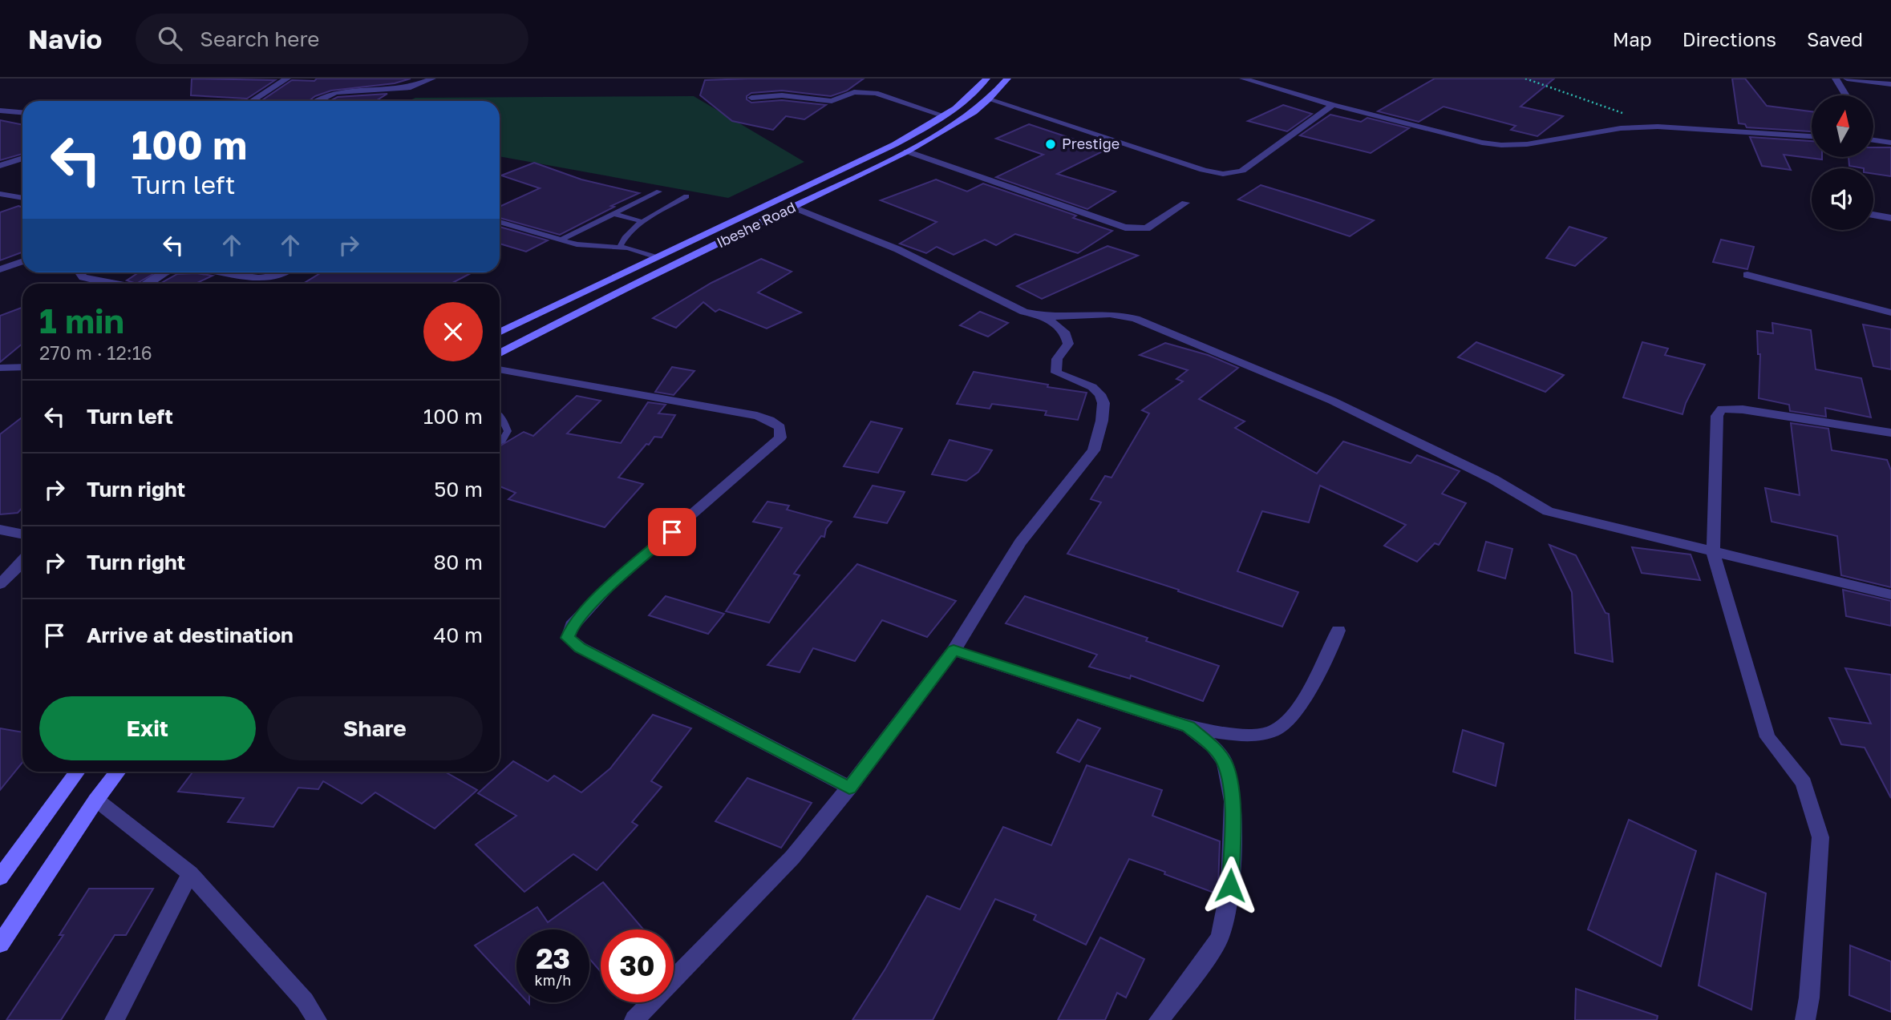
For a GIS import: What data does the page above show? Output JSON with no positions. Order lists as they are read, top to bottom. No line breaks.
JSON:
{"streets":{"main road":["Ibeshe Road"]},"places":["Prestige"],"north":"top","page":{"header":"Navio","search":"Search here","nav":["Map","Directions","Saved"],"turn":["100 m","Turn left"],"heading":["1 min","270 m · 12:16"],"list":[{"name":"Turn left","value":"100 m"},{"name":"Turn right","value":"50 m"},{"name":"Turn right","value":"80 m"},{"name":"Arrive at destination","value":"40 m"}],"buttons":["Exit","Share"],"speed":"23 km/h","limit":"30"}}
